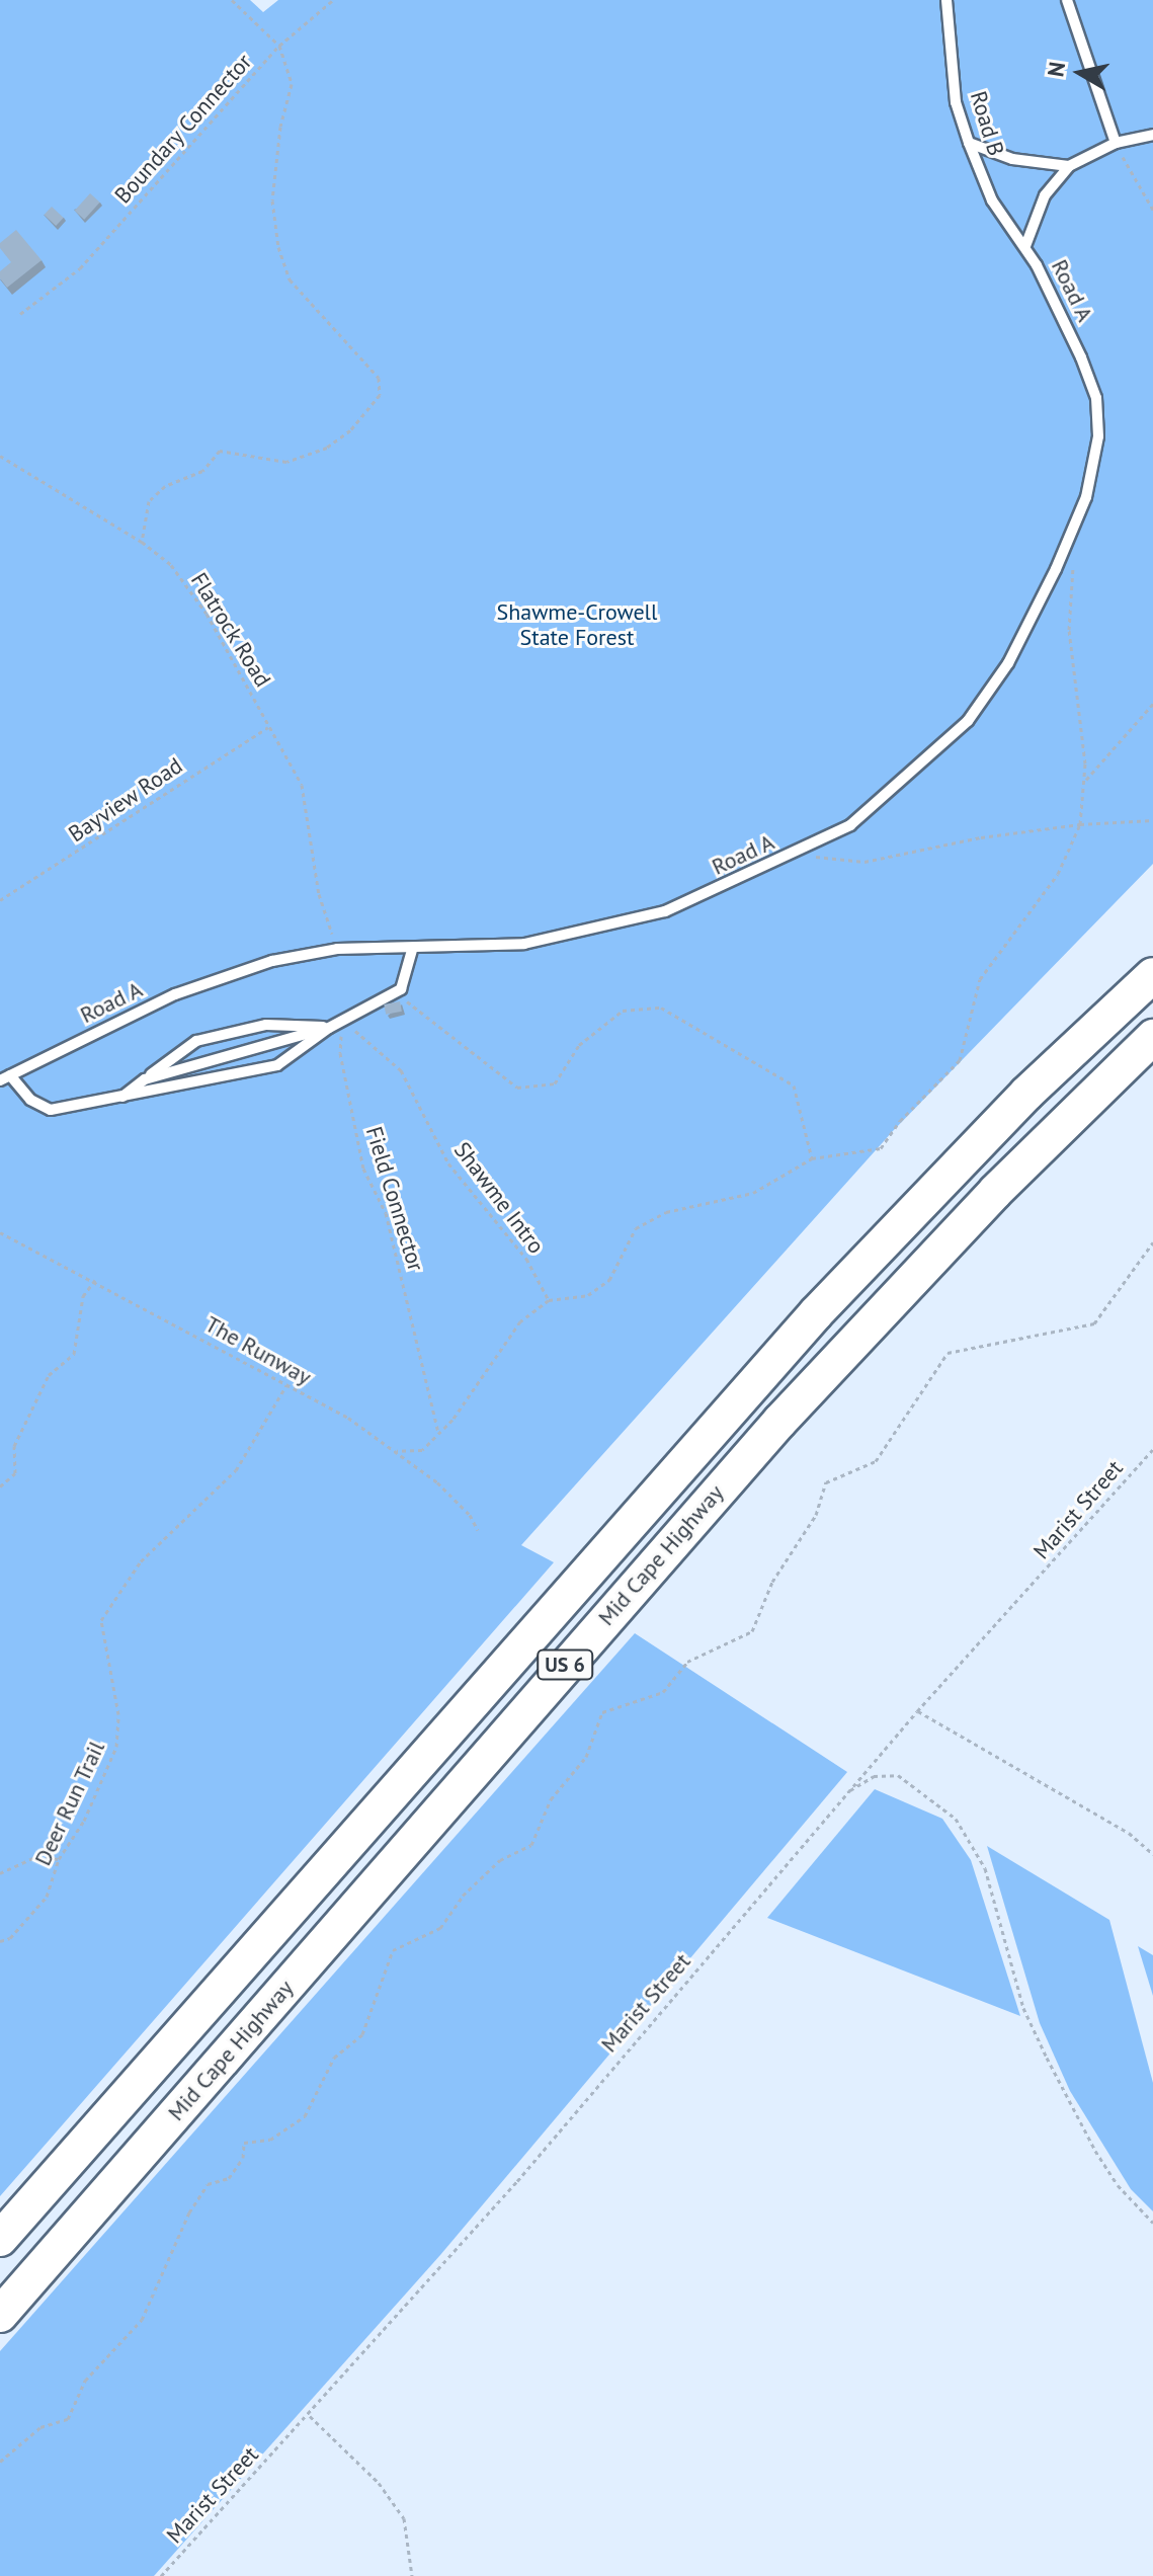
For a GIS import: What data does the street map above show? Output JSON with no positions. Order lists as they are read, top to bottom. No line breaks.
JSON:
{"streets":{"highway":["Mid Cape Highway","US 6"],"lane":["Road B","Road A"],"path":["Boundary Connector","Flatrock Road","Bayview Road","Shawme Intro","Field Connector","The Runway","Marist Street","Deer Run Trail"]},"crossings":[["Road B","Road A"],["Boundary Connector","Flatrock Road"],["Road A","Flatrock Road"],["Flatrock Road","Bayview Road"],["Shawme Intro","Field Connector"],["The Runway","Deer Run Trail"]],"parks":["Shawme-Crowell State Forest"],"north":"left"}
